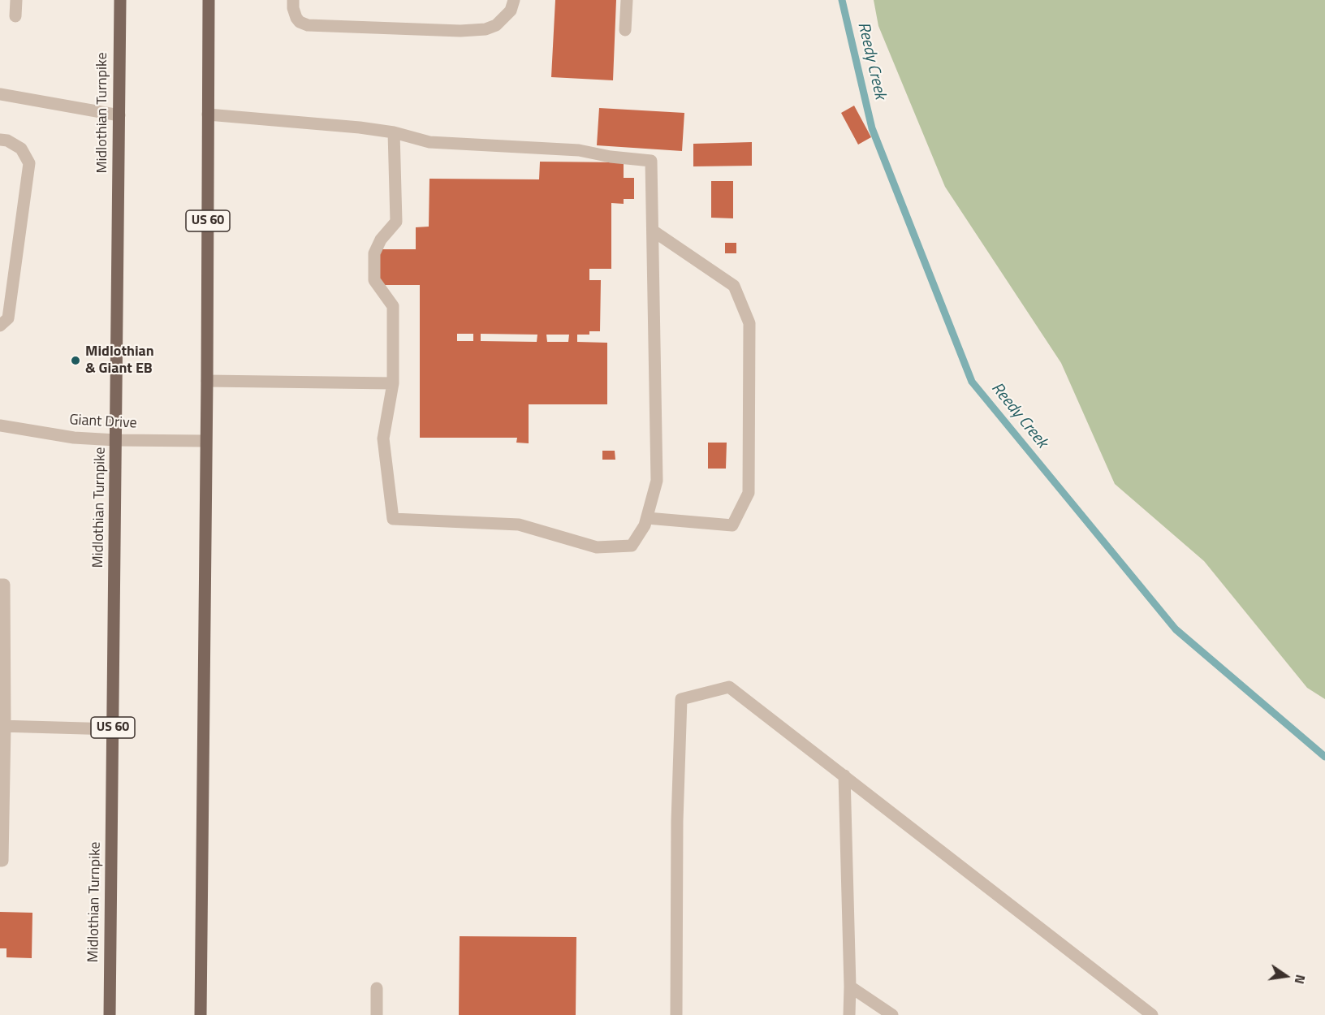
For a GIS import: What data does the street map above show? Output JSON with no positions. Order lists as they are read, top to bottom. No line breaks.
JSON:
{"streets":{"main road":["Midlothian Turnpike","US 60"],"street":["Giant Drive"]},"crossings":[["Midlothian Turnpike","Giant Drive"],["US 60","Giant Drive"]],"water":["Reedy Creek"],"places":["Midlothian & Giant EB"],"north":"right"}
